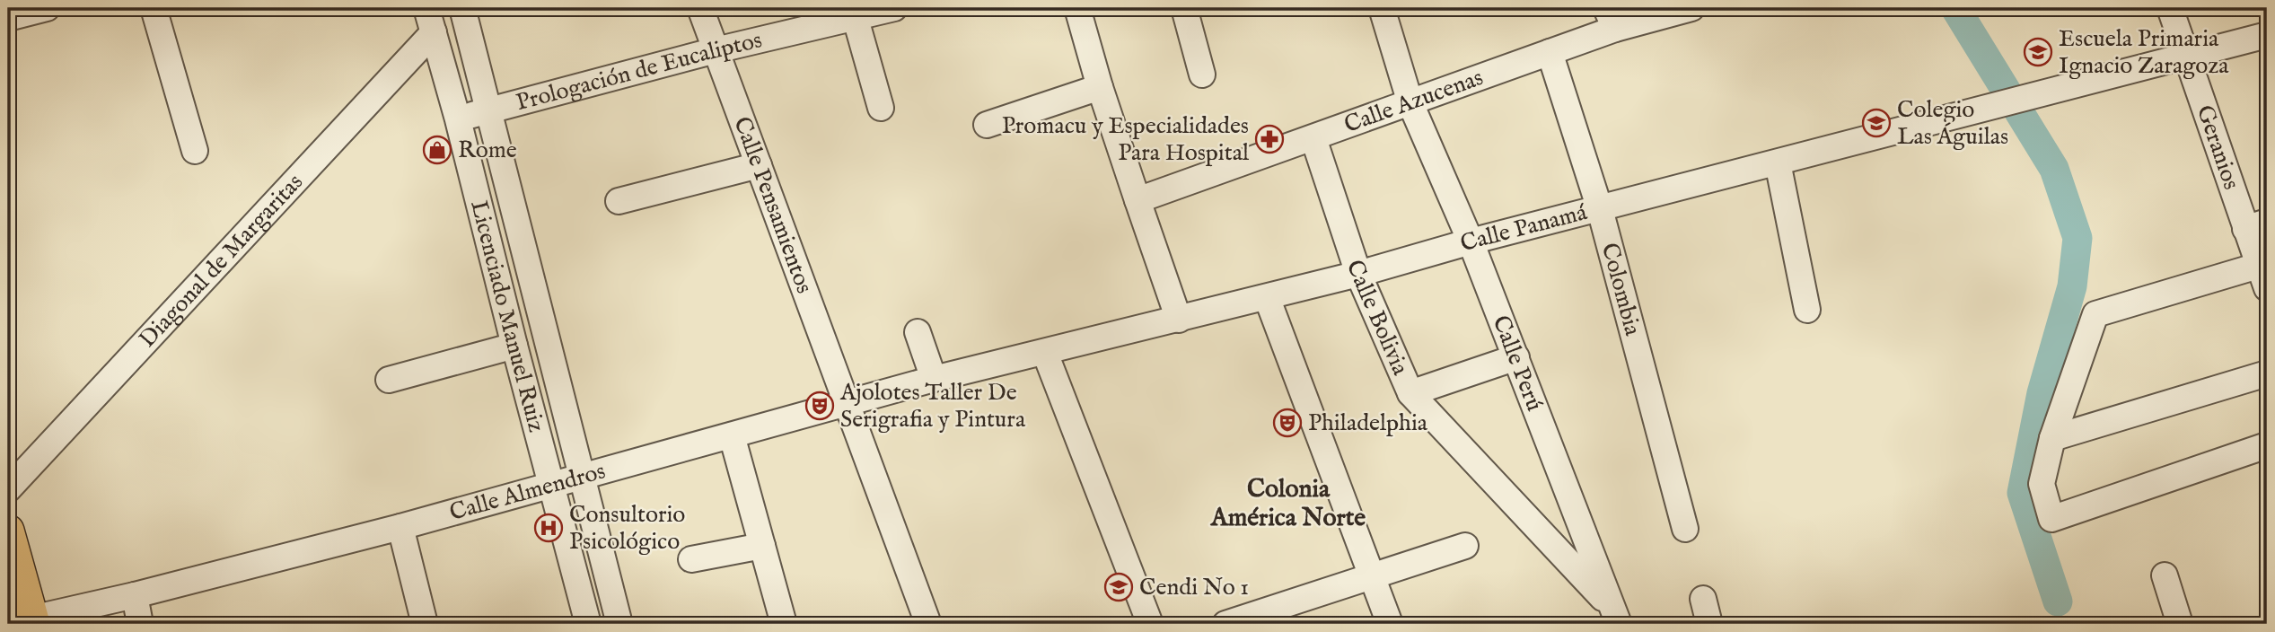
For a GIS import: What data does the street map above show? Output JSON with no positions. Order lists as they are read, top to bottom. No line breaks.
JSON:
{"streets":{"street":["Prologación de Eucaliptos","Calle Azucenas","Geranios","Calle Pensamientos","Calle Panamá","Diagonal de Margaritas","Colombia","Licenciado Manuel Ruiz","Calle Bolivia","Calle Perú","Calle Almendros"]},"crossings":[["Prologación de Eucaliptos","Calle Pensamientos"],["Prologación de Eucaliptos","Licenciado Manuel Ruiz"],["Calle Azucenas","Colombia"],["Calle Azucenas","Calle Bolivia"],["Calle Azucenas","Calle Perú"],["Geranios","Calle Panamá"],["Calle Pensamientos","Calle Almendros"],["Calle Panamá","Colombia"],["Calle Panamá","Calle Bolivia"],["Calle Panamá","Calle Perú"],["Calle Panamá","Calle Almendros"],["Diagonal de Margaritas","Licenciado Manuel Ruiz"],["Licenciado Manuel Ruiz","Calle Almendros"],["Calle Bolivia","Calle Perú"]],"districts":["Colonia América Norte"],"places":{"school or university":["Escuela Primaria Ignacio Zaragoza","Colegio Las Águilas","Cendi No 1"],"pharmacy":["Promacu y Especialidades Para Hospital"],"shop":["Rome"],"theatre":["Ajolotes Taller De Serigrafia y Pintura","Philadelphia"],"hospital":["Consultorio Psicológico"]}}
